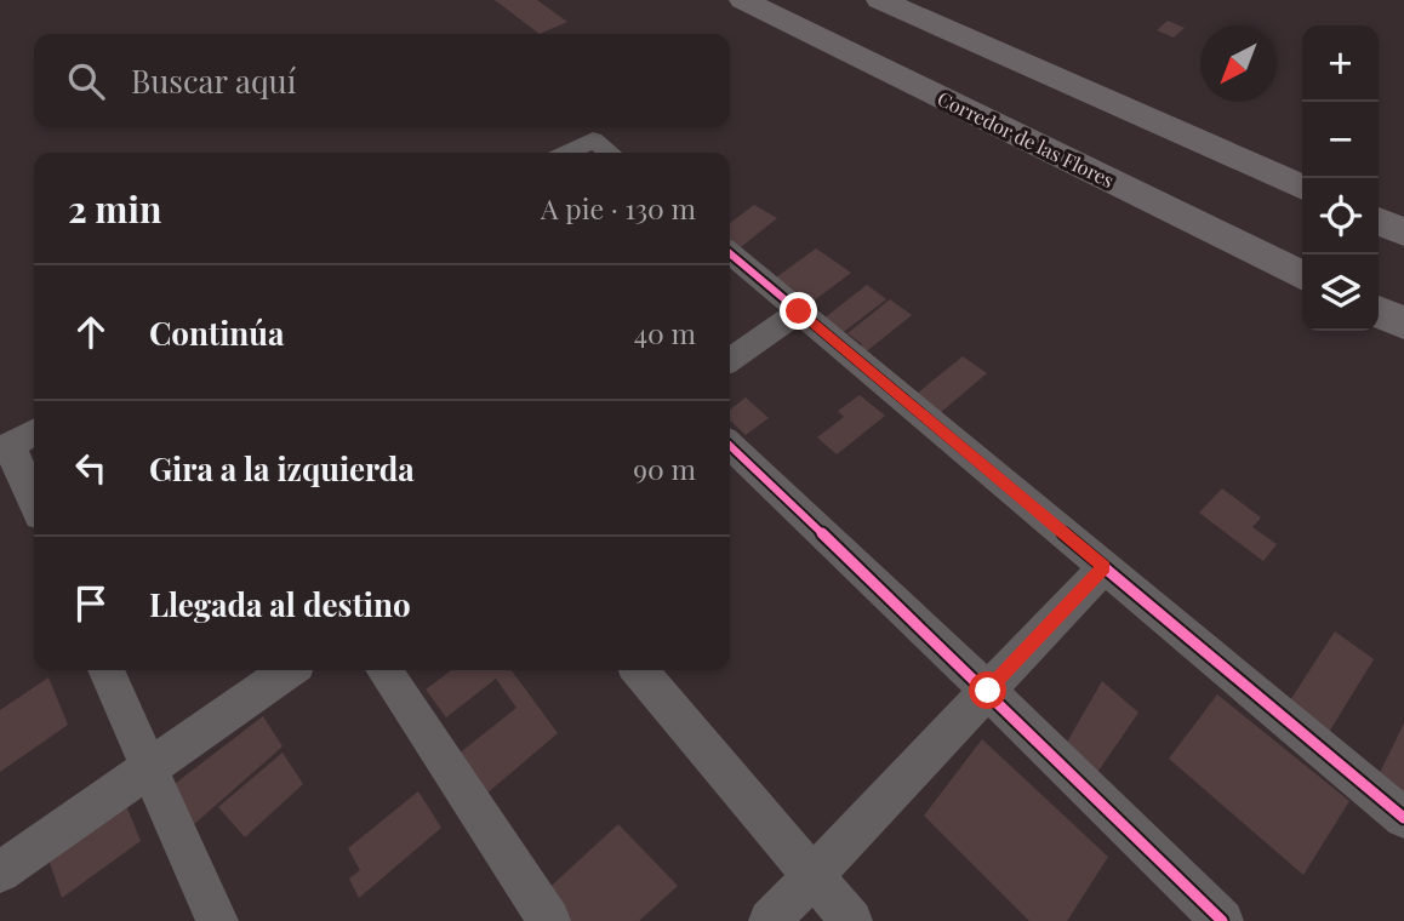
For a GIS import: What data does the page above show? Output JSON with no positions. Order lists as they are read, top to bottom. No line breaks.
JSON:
{"streets":{"highway":["Corredor de las Flores"]},"north":"bottom left","page":{"map_buttons":["+","−"],"search":"Buscar aquí","heading":["2 min","A pie · 130 m"],"list":[["Continúa","40 m"],["Gira a la izquierda","90 m"],"Llegada al destino"]}}
